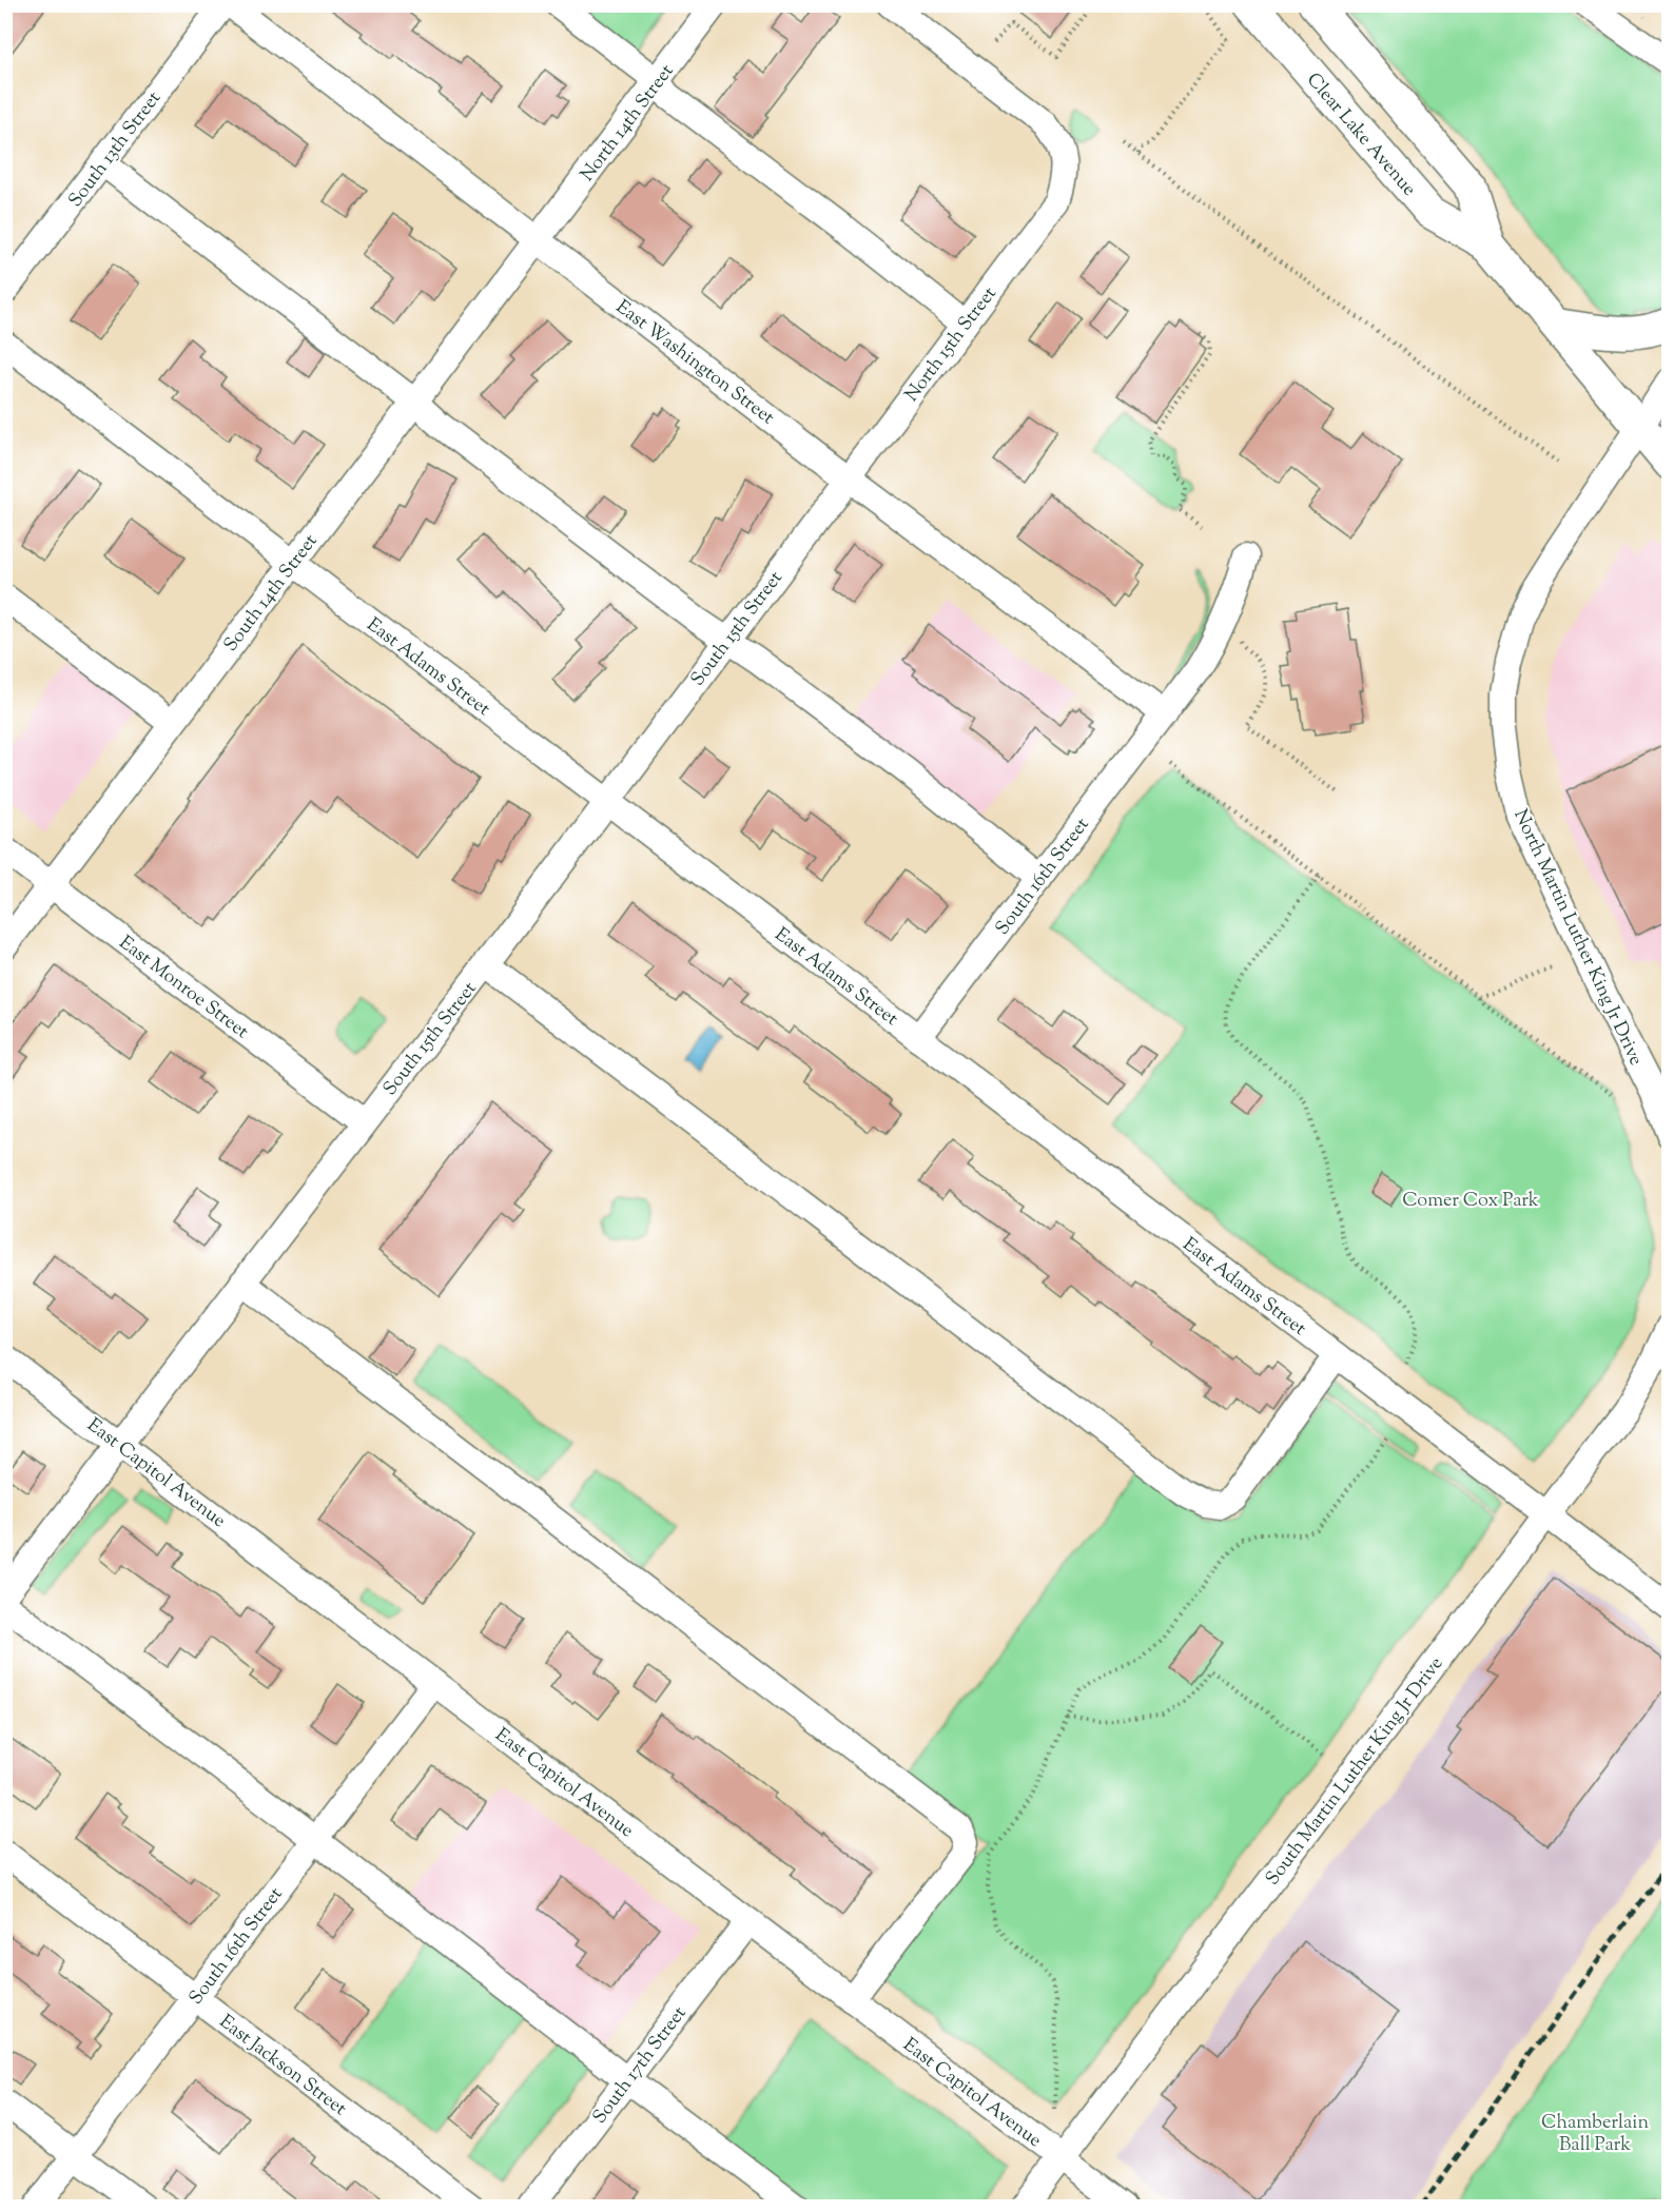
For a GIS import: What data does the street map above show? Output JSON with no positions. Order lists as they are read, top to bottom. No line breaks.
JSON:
{"streets":{"main road":["Clear Lake Avenue"],"street":["North 14th Street","South 13th Street","North 15th Street","East Washington Street","South 14th Street","South 15th Street","East Adams Street","South 16th Street","North Martin Luther King Jr Drive","East Monroe Street","East Capitol Avenue","South Martin Luther King Jr Drive","East Jackson Street","South 17th Street"]},"crossings":[["North 14th Street","East Washington Street"],["North 14th Street","South 14th Street"],["Clear Lake Avenue","North Martin Luther King Jr Drive"],["North 15th Street","East Washington Street"],["North 15th Street","South 15th Street"],["East Washington Street","South 14th Street"],["East Washington Street","South 15th Street"],["East Washington Street","South 16th Street"],["South 14th Street","East Adams Street"],["South 14th Street","East Monroe Street"],["South 15th Street","East Adams Street"],["South 15th Street","East Monroe Street"],["South 15th Street","East Capitol Avenue"],["East Adams Street","South 16th Street"],["East Adams Street","South Martin Luther King Jr Drive"],["South 16th Street","East Capitol Avenue"],["South 16th Street","East Jackson Street"],["East Capitol Avenue","South Martin Luther King Jr Drive"],["East Capitol Avenue","South 17th Street"]],"parks":["Comer Cox Park","Chamberlain Ball Park"]}
